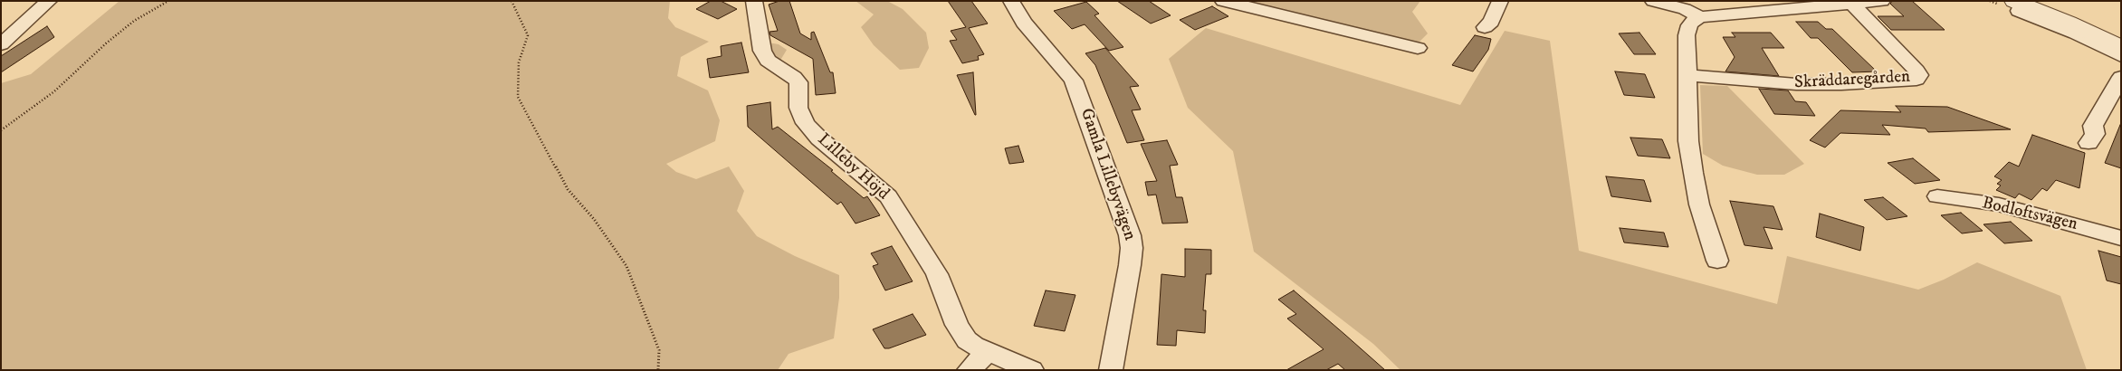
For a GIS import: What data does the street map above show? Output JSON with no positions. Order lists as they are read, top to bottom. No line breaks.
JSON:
{"streets":{"street":["Skräddaregården","Lilleby Höjd","Gamla Lillebyvägen","Bodloftsvägen"]}}
